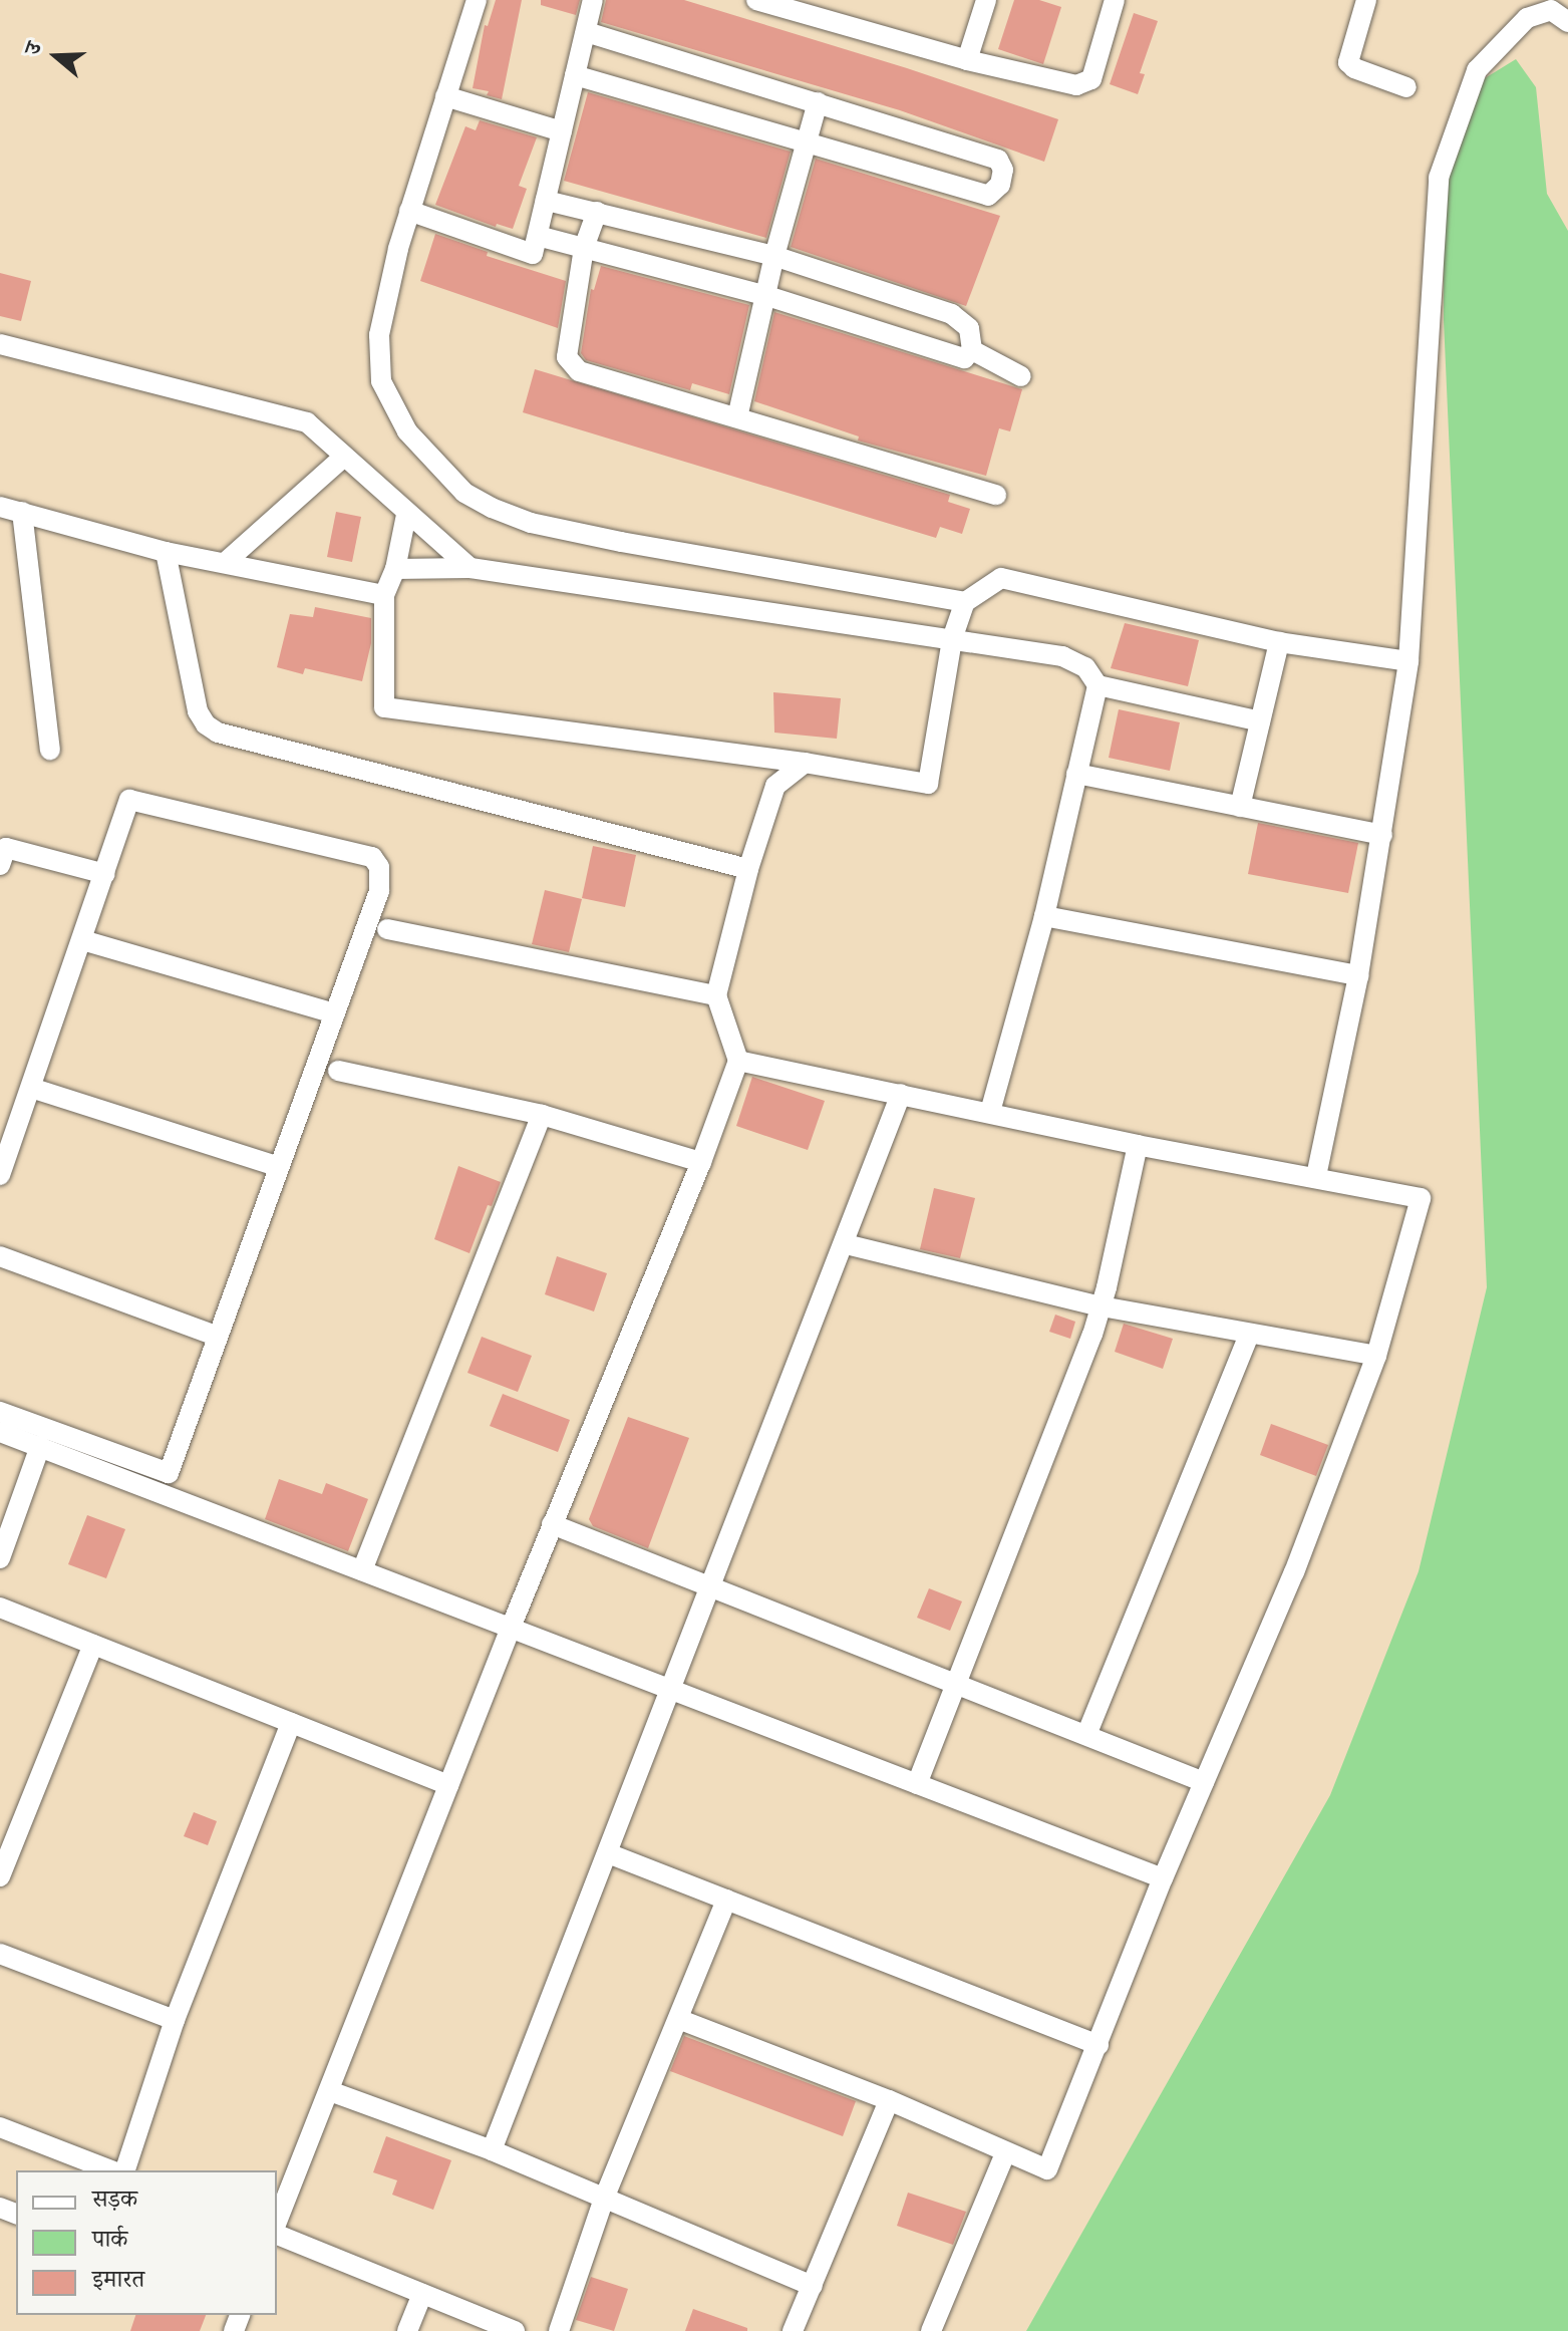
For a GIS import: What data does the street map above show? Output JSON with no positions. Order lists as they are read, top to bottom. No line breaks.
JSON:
{"legend":["सड़क","पार्क","इमारत"],"north":"left"}
